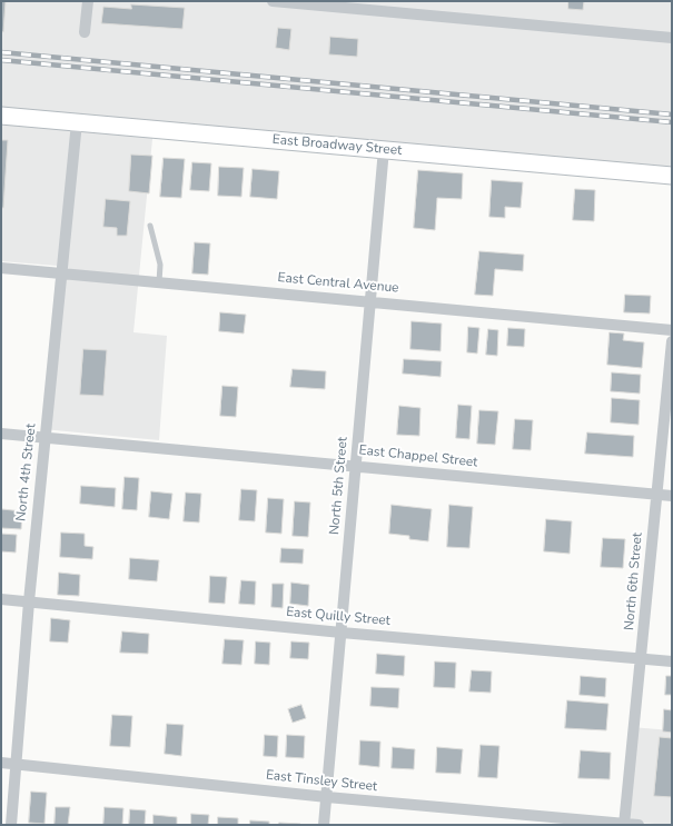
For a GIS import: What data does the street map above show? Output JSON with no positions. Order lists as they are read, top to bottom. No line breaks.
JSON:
{"streets":{"main road":["East Broadway Street"],"street":["East Central Avenue","East Chappel Street","North 4th Street","North 5th Street","North 6th Street","East Quilly Street","East Tinsley Street"]},"crossings":[["East Broadway Street","North 4th Street"],["East Broadway Street","North 5th Street"],["East Central Avenue","North 4th Street"],["East Central Avenue","North 5th Street"],["East Chappel Street","North 4th Street"],["East Chappel Street","North 5th Street"],["East Chappel Street","North 6th Street"],["North 4th Street","East Quilly Street"],["North 4th Street","East Tinsley Street"],["North 5th Street","East Quilly Street"],["North 5th Street","East Tinsley Street"],["North 6th Street","East Quilly Street"],["North 6th Street","East Tinsley Street"]]}
